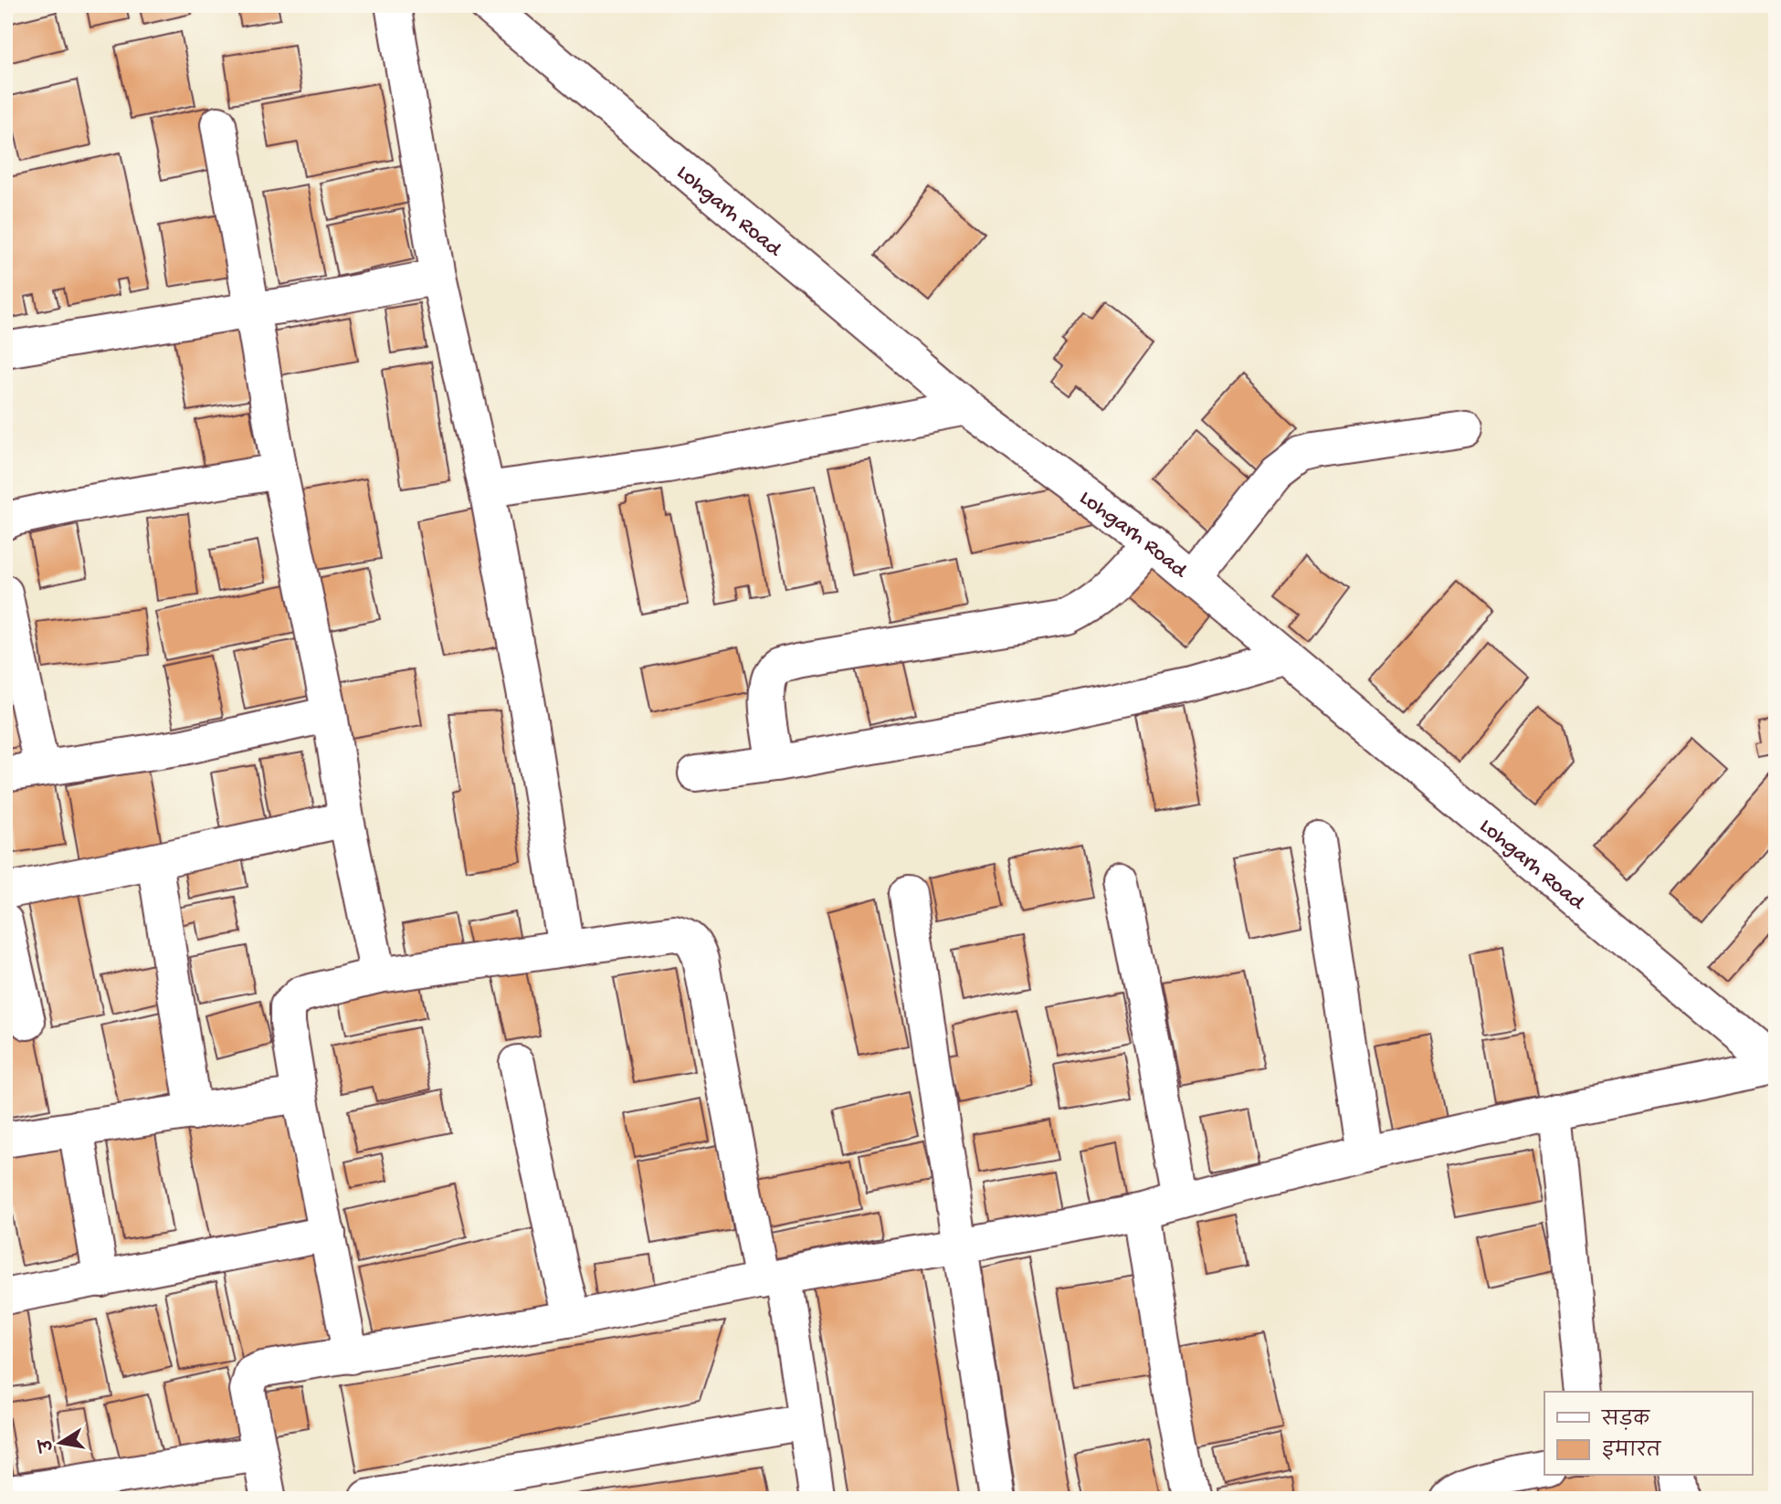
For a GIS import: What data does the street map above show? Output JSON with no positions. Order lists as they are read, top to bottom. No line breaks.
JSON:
{"streets":{"street":["Lohgarh Road"]},"legend":["सड़क","इमारत"],"north":"left"}
